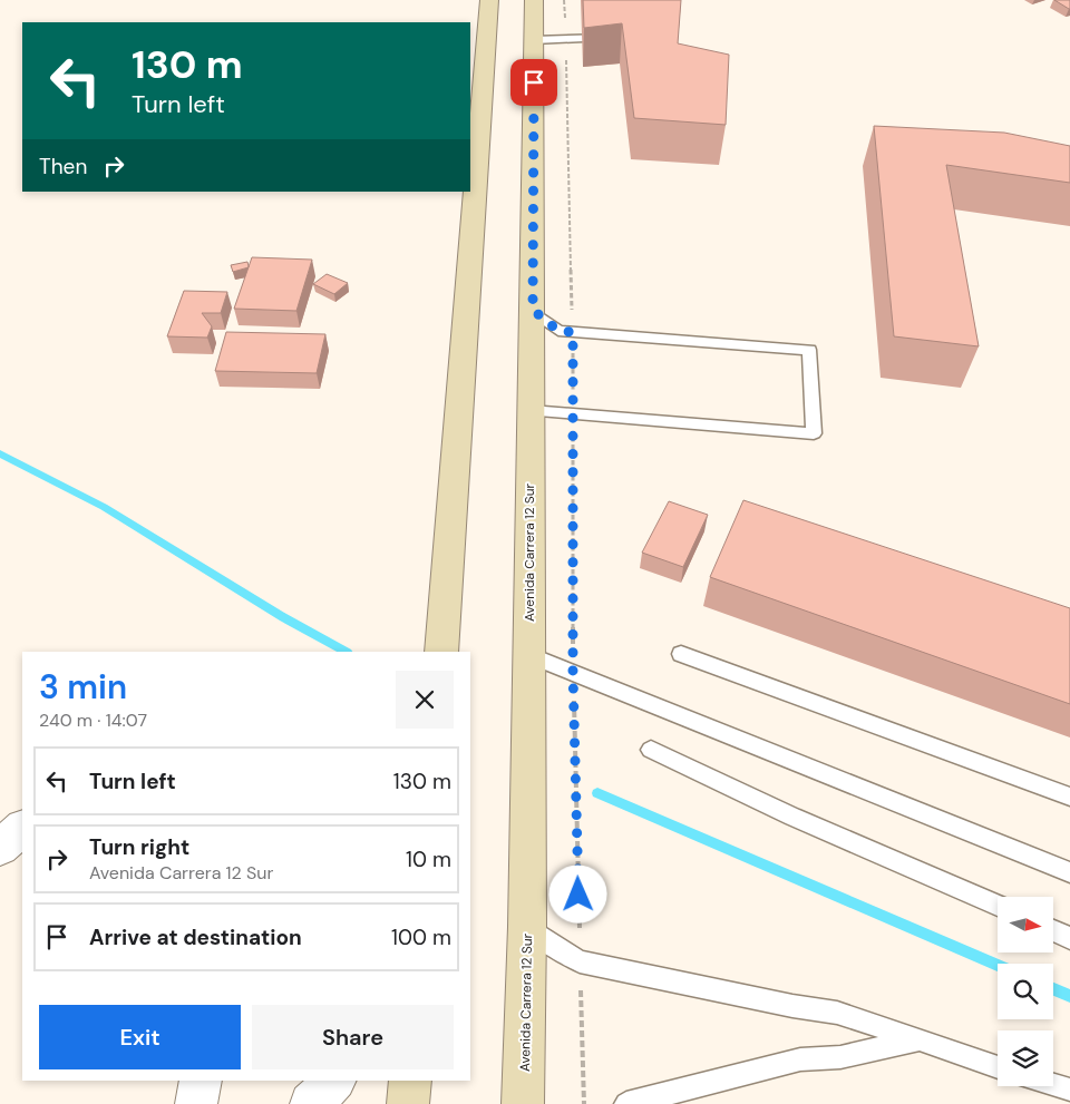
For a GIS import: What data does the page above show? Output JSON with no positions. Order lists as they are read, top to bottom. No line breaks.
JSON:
{"streets":{"street":["Avenida Carrera 12 Sur"]},"north":"right","page":{"turn":["130 m","Turn left"],"then":"Then","heading":["3 min","240 m · 14:07"],"list":[{"name":"Turn left","value":"130 m"},{"name":"Turn right","note":"Avenida Carrera 12 Sur","value":"10 m"},{"name":"Arrive at destination","value":"100 m"}],"buttons":["Exit","Share"]}}
